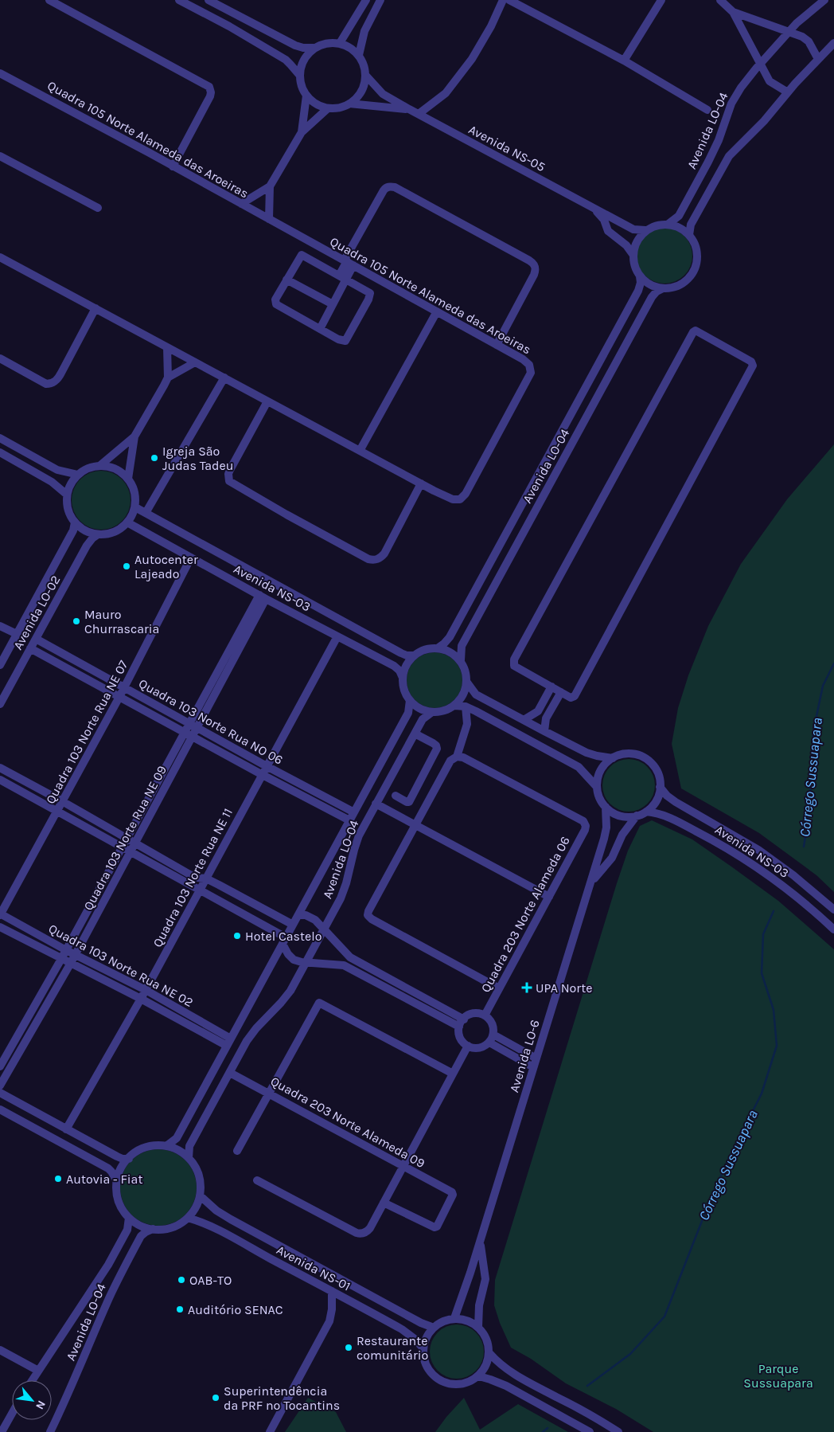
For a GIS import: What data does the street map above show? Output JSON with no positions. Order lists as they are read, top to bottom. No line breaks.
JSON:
{"streets":{"street":["Avenida LO-04","Quadra 105 Norte Alameda das Aroeiras","Avenida NS-05","Avenida NS-03","Avenida LO-02","Quadra 103 Norte Rua NO 06","Quadra 103 Norte Rua NE 07","Quadra 103 Norte Rua NE 09","Quadra 103 Norte Rua NE 11","Quadra 203 Norte Alameda 06","Quadra 103 Norte Rua NE 02","Avenida LO-6","Quadra 203 Norte Alameda 09","Avenida NS-01"]},"crossings":[["Avenida LO-04","Avenida NS-05"],["Avenida LO-04","Avenida NS-03"],["Avenida LO-04","Quadra 103 Norte Rua NO 06"],["Avenida LO-04","Quadra 103 Norte Rua NE 02"],["Avenida LO-04","Quadra 203 Norte Alameda 09"],["Avenida LO-04","Avenida NS-01"],["Avenida NS-03","Avenida LO-02"],["Avenida NS-03","Quadra 103 Norte Rua NE 07"],["Avenida NS-03","Quadra 103 Norte Rua NE 09"],["Avenida NS-03","Quadra 103 Norte Rua NE 11"],["Avenida NS-03","Avenida LO-6"],["Avenida LO-02","Quadra 103 Norte Rua NO 06"],["Quadra 103 Norte Rua NO 06","Quadra 103 Norte Rua NE 07"],["Quadra 103 Norte Rua NO 06","Quadra 103 Norte Rua NE 09"],["Quadra 103 Norte Rua NO 06","Quadra 103 Norte Rua NE 11"],["Quadra 103 Norte Rua NE 07","Quadra 103 Norte Rua NE 02"],["Quadra 103 Norte Rua NE 09","Quadra 103 Norte Rua NE 02"],["Quadra 103 Norte Rua NE 11","Quadra 103 Norte Rua NE 02"],["Avenida LO-6","Avenida NS-01"]],"water":["Córrego Sussuapara"],"parks":["Parque Sussuapara"],"places":{"other":["Igreja São Judas Tadeu","Autocenter Lajeado","Mauro Churrascaria","Hotel Castelo","Autovia - Fiat","OAB-TO","Auditório SENAC","Restaurante comunitário","Superintendência da PRF no Tocantins"],"health":["UPA Norte"]},"north":"bottom right"}
